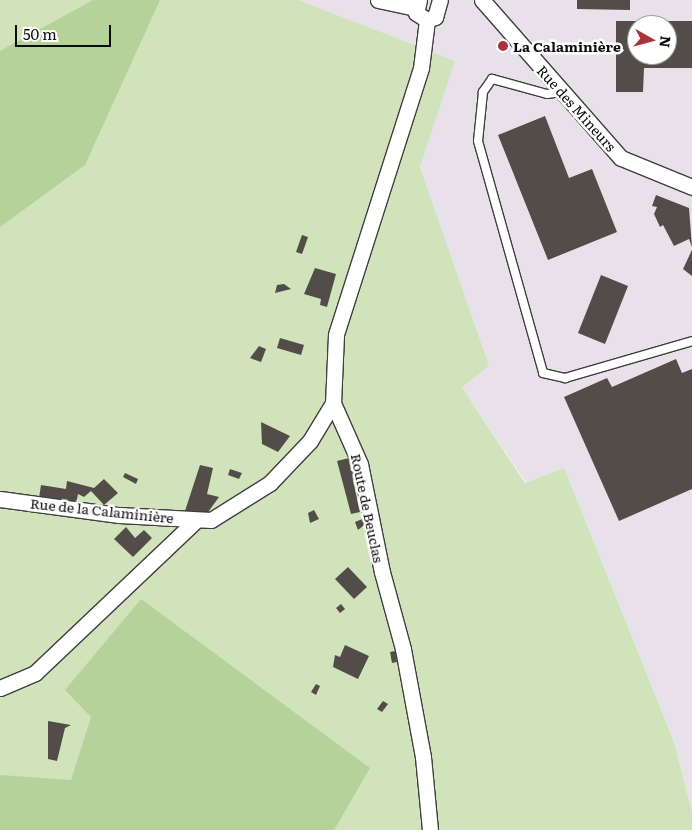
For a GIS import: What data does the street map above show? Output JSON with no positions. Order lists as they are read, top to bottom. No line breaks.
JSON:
{"streets":{"street":["Rue des Mineurs","Route de Beuclas","Rue de la Calaminière"]},"crossings":[["Route de Beuclas","Rue de la Calaminière"]],"places":["La Calaminière"],"scale_bar":"50 m","north":"right"}
